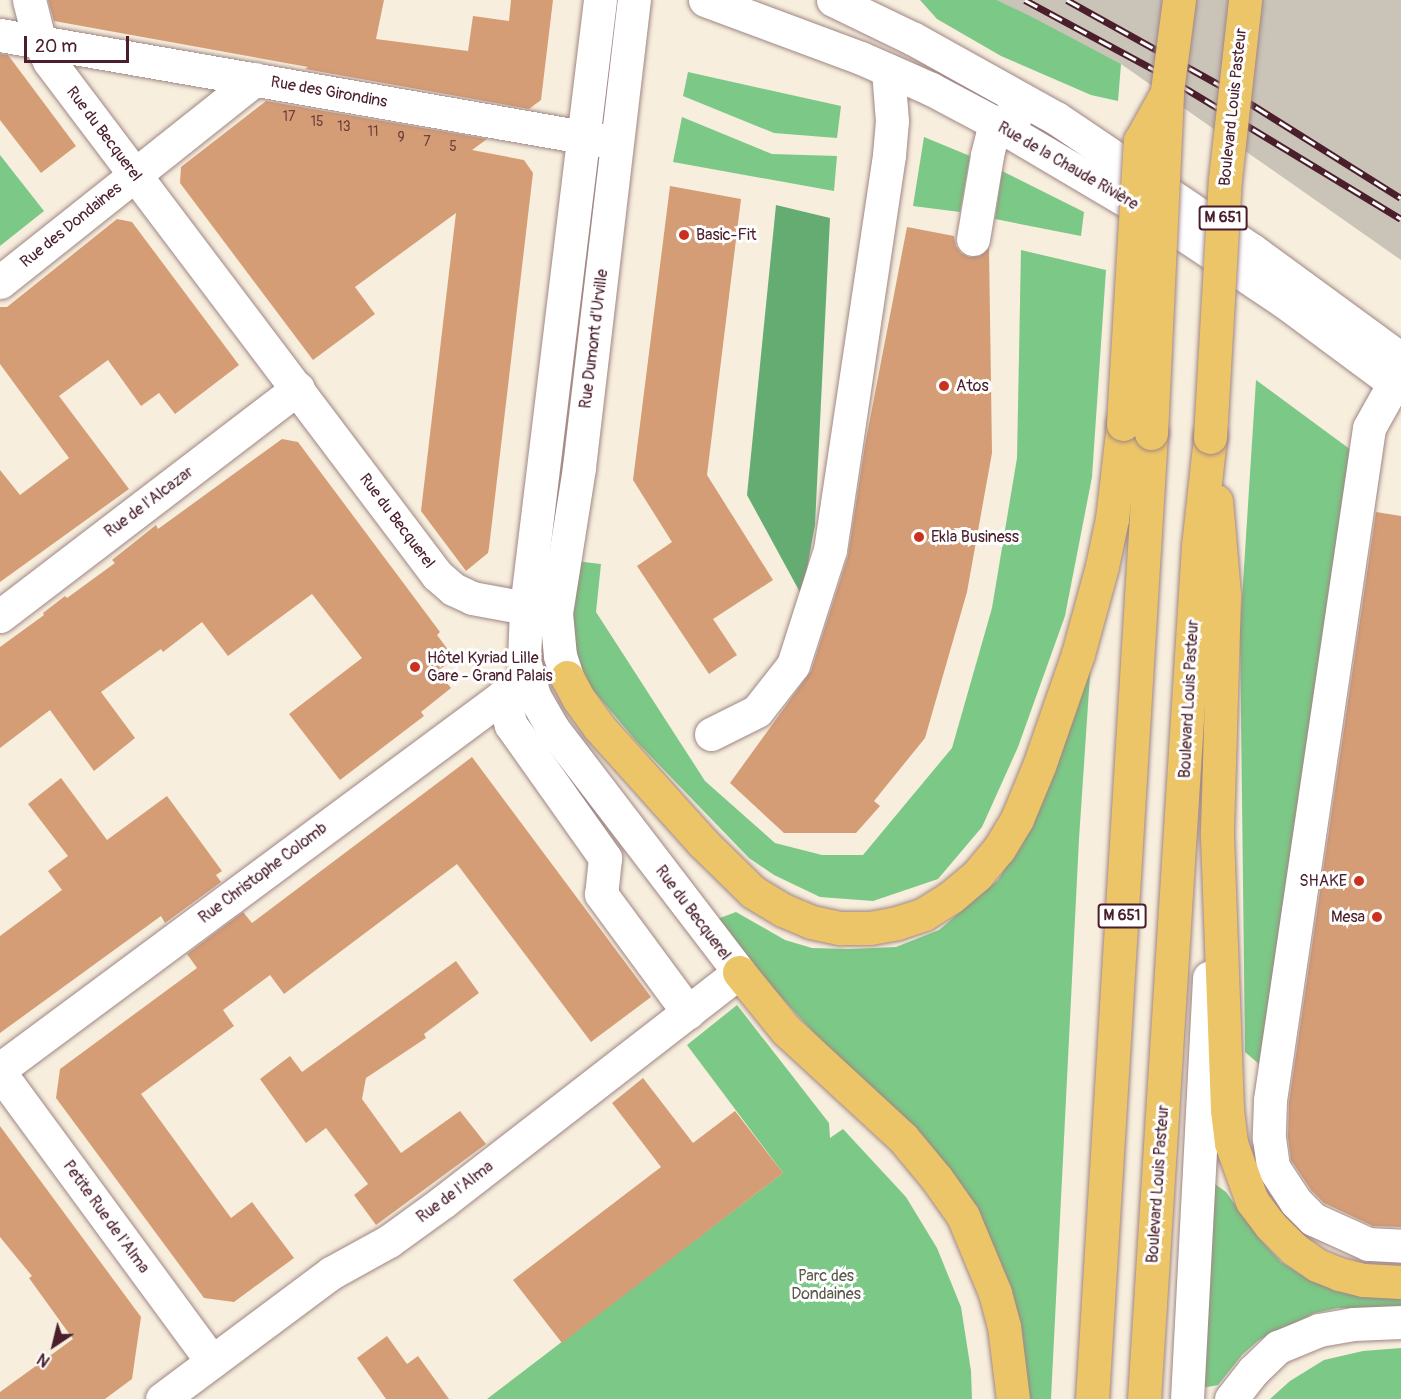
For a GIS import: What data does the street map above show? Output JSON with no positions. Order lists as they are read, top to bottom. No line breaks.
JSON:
{"streets":{"highway":["Boulevard Louis Pasteur","M 651"],"street":["Rue des Girondins","Rue du Becquerel","Rue de la Chaude Rivière","Rue des Dondaines","Rue Dumont d'Urville","Rue de l'Alcazar","Rue Christophe Colomb","Rue de l'Alma","Petite Rue de l'Alma"]},"crossings":[["Rue des Girondins","Rue du Becquerel"],["Rue des Girondins","Rue des Dondaines"],["Rue des Girondins","Rue Dumont d'Urville"],["Rue du Becquerel","Rue des Dondaines"],["Rue du Becquerel","Rue de l'Alcazar"],["Rue du Becquerel","Rue Christophe Colomb"],["Rue du Becquerel","Rue de l'Alma"],["Rue Christophe Colomb","Petite Rue de l'Alma"],["Rue de l'Alma","Petite Rue de l'Alma"]],"parks":["Parc des Dondaines"],"places":["Basic-Fit","Atos","Ekla Business","Hôtel Kyriad Lille Gare - Grand Palais","SHAKE","Mesa"],"house_numbers":["17","15","13","11","9","7","5"],"scale_bar":"20 m","north":"bottom left"}
